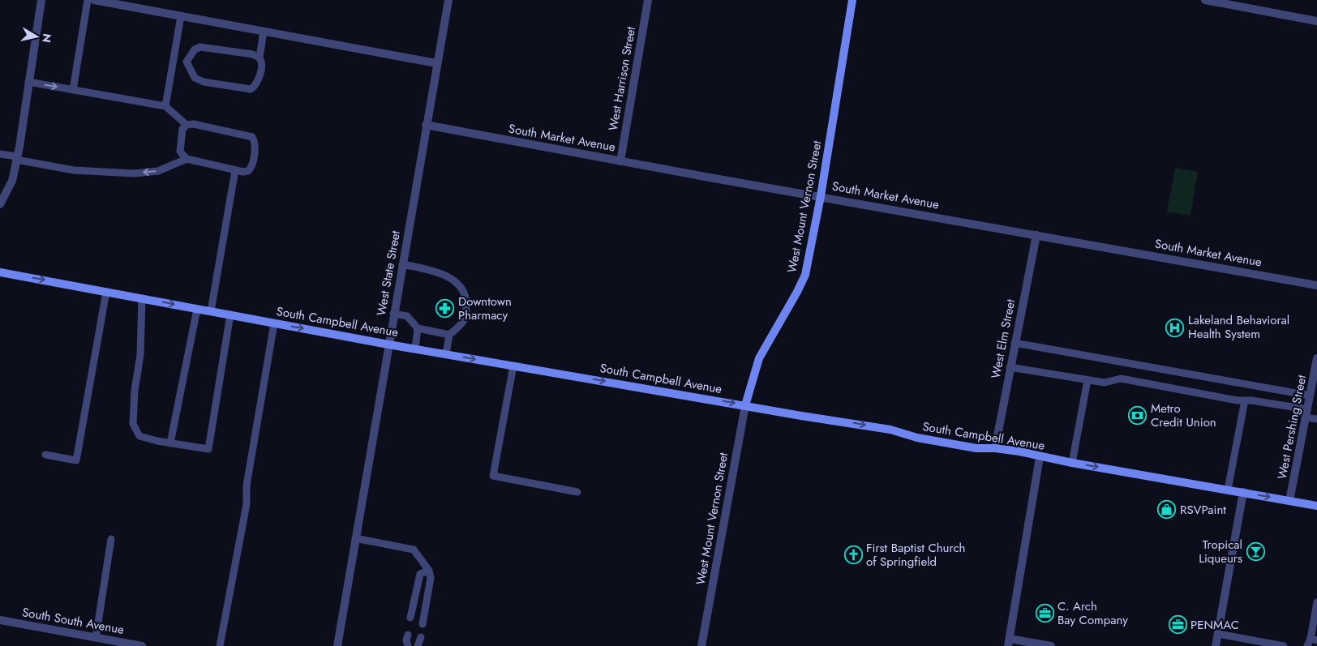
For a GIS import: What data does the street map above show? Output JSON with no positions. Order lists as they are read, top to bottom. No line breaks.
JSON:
{"streets":{"main road":["West Mount Vernon Street","South Campbell Avenue"],"street":["West Harrison Street","South Market Avenue","West State Street","West Elm Street","West Pershing Street","South South Avenue"]},"crossings":[["West Harrison Street","South Market Avenue"],["South Market Avenue","West Mount Vernon Street"],["South Market Avenue","West State Street"],["South Market Avenue","West Elm Street"],["West Mount Vernon Street","South Campbell Avenue"],["West State Street","South Campbell Avenue"],["South Campbell Avenue","West Elm Street"],["South Campbell Avenue","West Pershing Street"]],"one_way":["South Campbell Avenue"],"places":{"pharmacy":["Downtown Pharmacy"],"hospital":["Lakeland Behavioral Health System"],"bank":["Metro Credit Union"],"shop":["RSVPaint"],"bar":["Tropical Liqueurs"],"church":["First Baptist Church of Springfield"],"office":["C. Arch Bay Company","PENMAC"]},"north":"right"}
